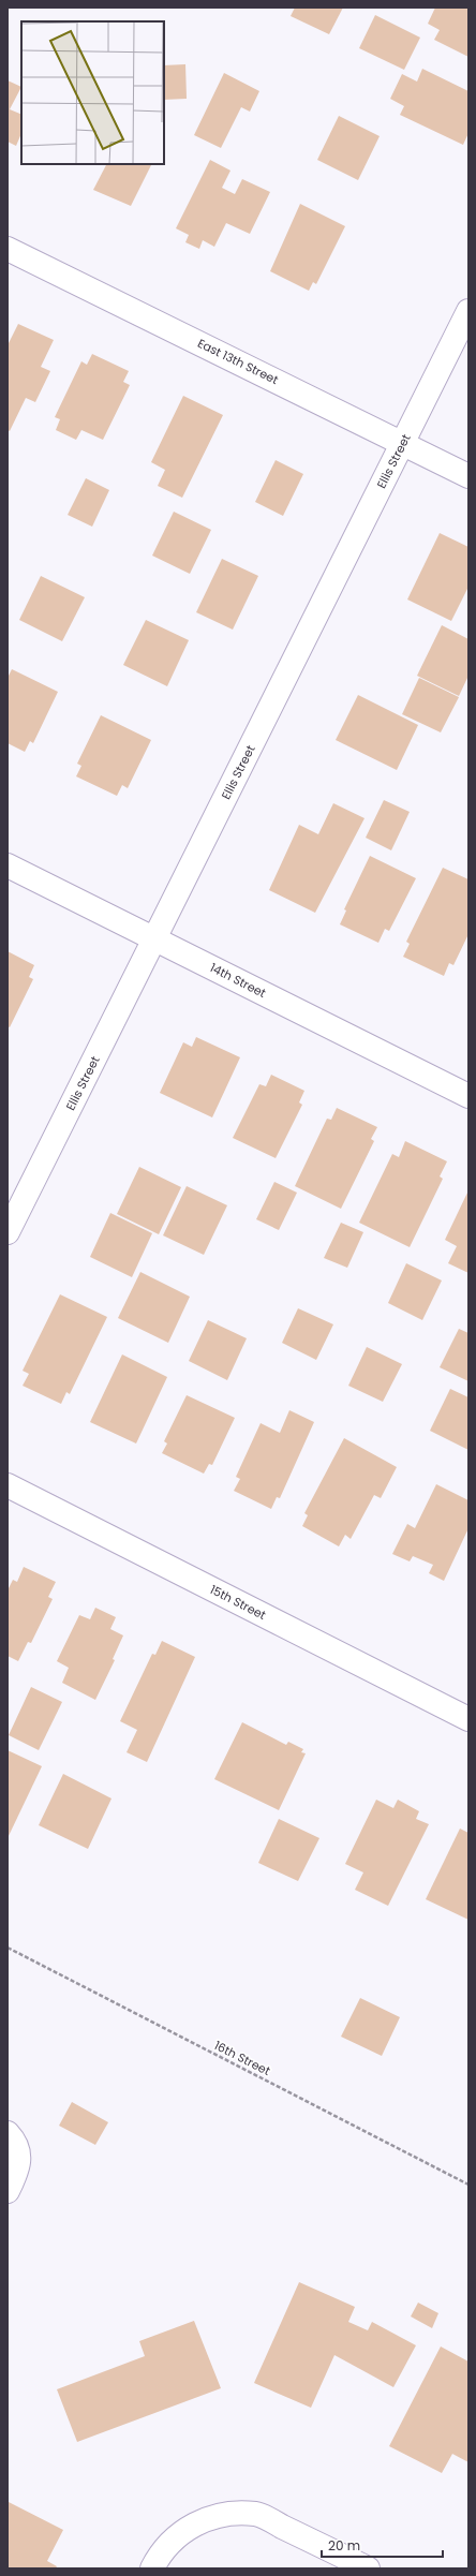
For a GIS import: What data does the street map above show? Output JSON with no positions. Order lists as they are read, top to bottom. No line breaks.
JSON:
{"streets":{"street":["East 13th Street","Ellis Street","14th Street","15th Street"],"path":["16th Street"]},"crossings":[["East 13th Street","Ellis Street"],["Ellis Street","14th Street"]],"scale_bar":"20 m"}
